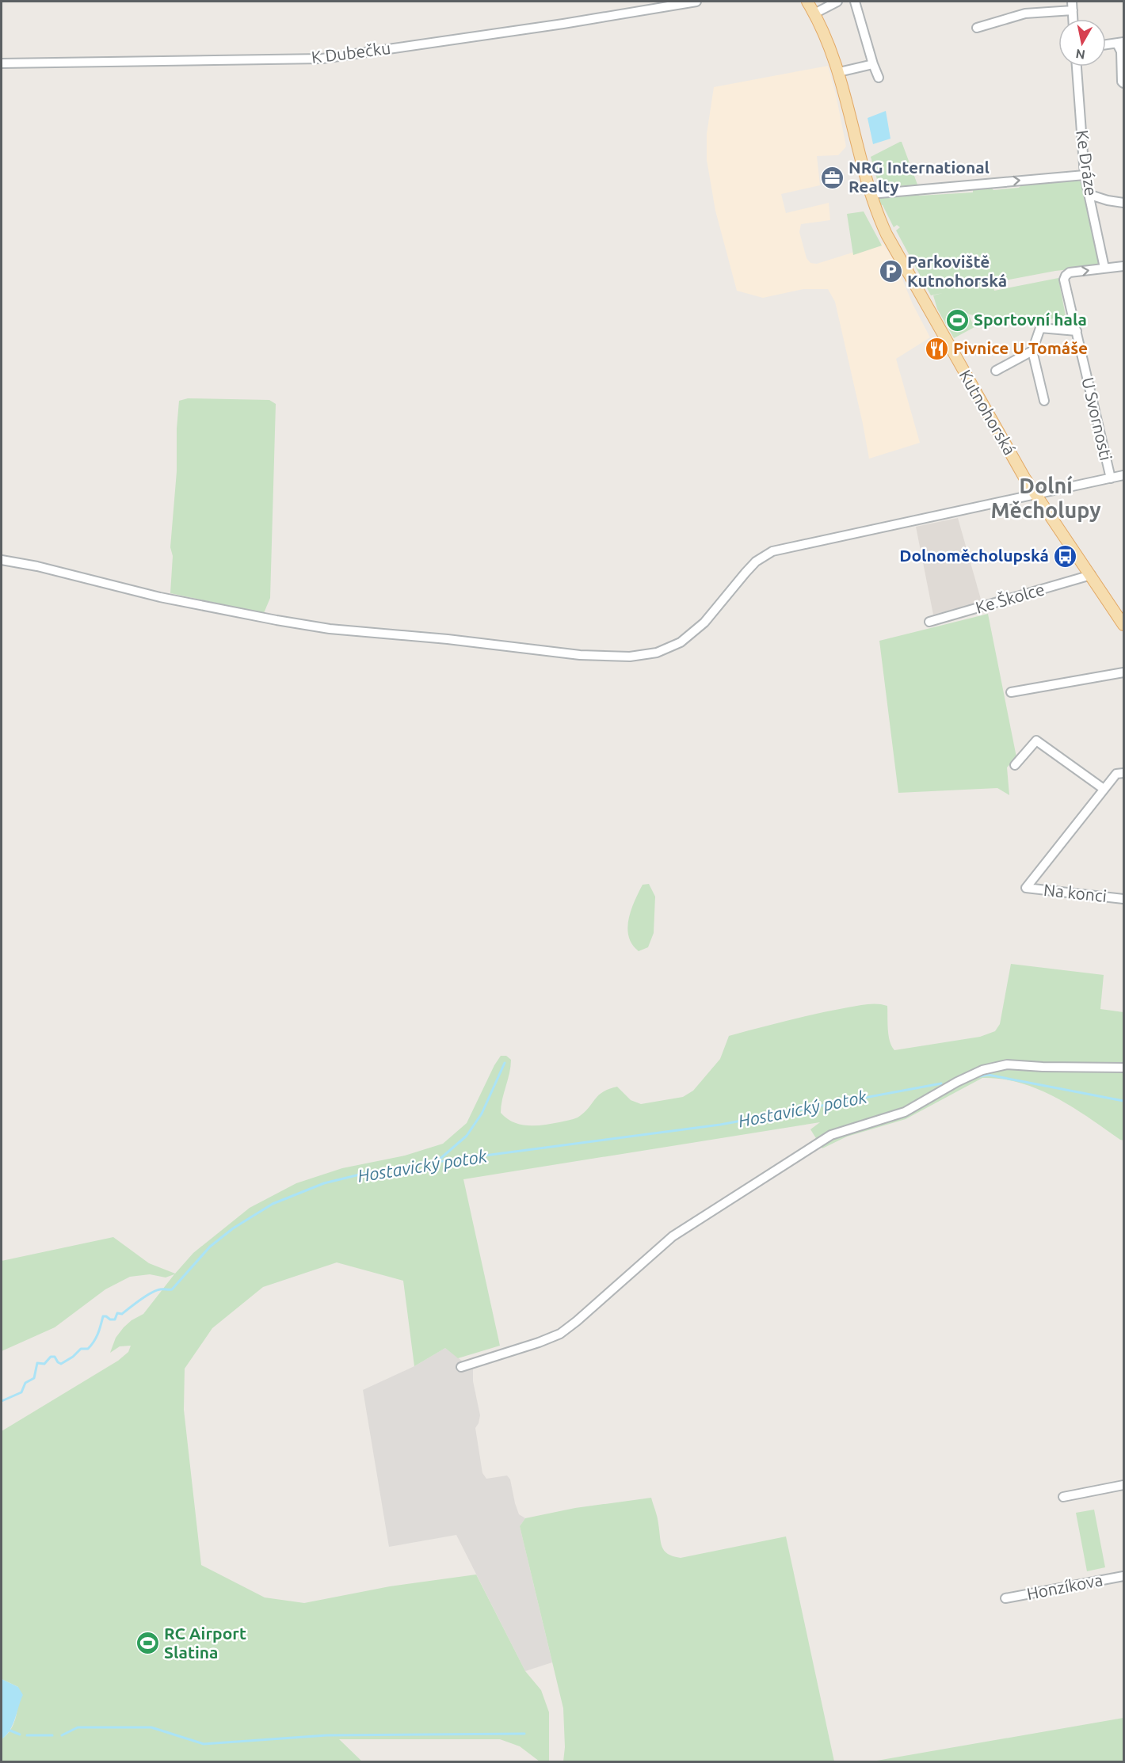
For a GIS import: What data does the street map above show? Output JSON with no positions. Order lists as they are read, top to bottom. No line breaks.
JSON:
{"streets":{"main road":["Kutnohorská"],"street":["K Dubečku","Ke Dráze","U Svornosti","Ke Školce","Na konci","Honzíkova"]},"crossings":[["Ke Dráze","U Svornosti"],["Kutnohorská","Ke Školce"]],"districts":["Dolní Měcholupy"],"water":["Hostavický potok"],"places":{"office":["NRG International Realty"],"parking":["Parkoviště Kutnohorská"],"sports":["Sportovní hala","RC Airport Slatina"],"restaurant":["Pivnice U Tomáše"],"bus stop":["Dolnoměcholupská"]},"north":"bottom"}
